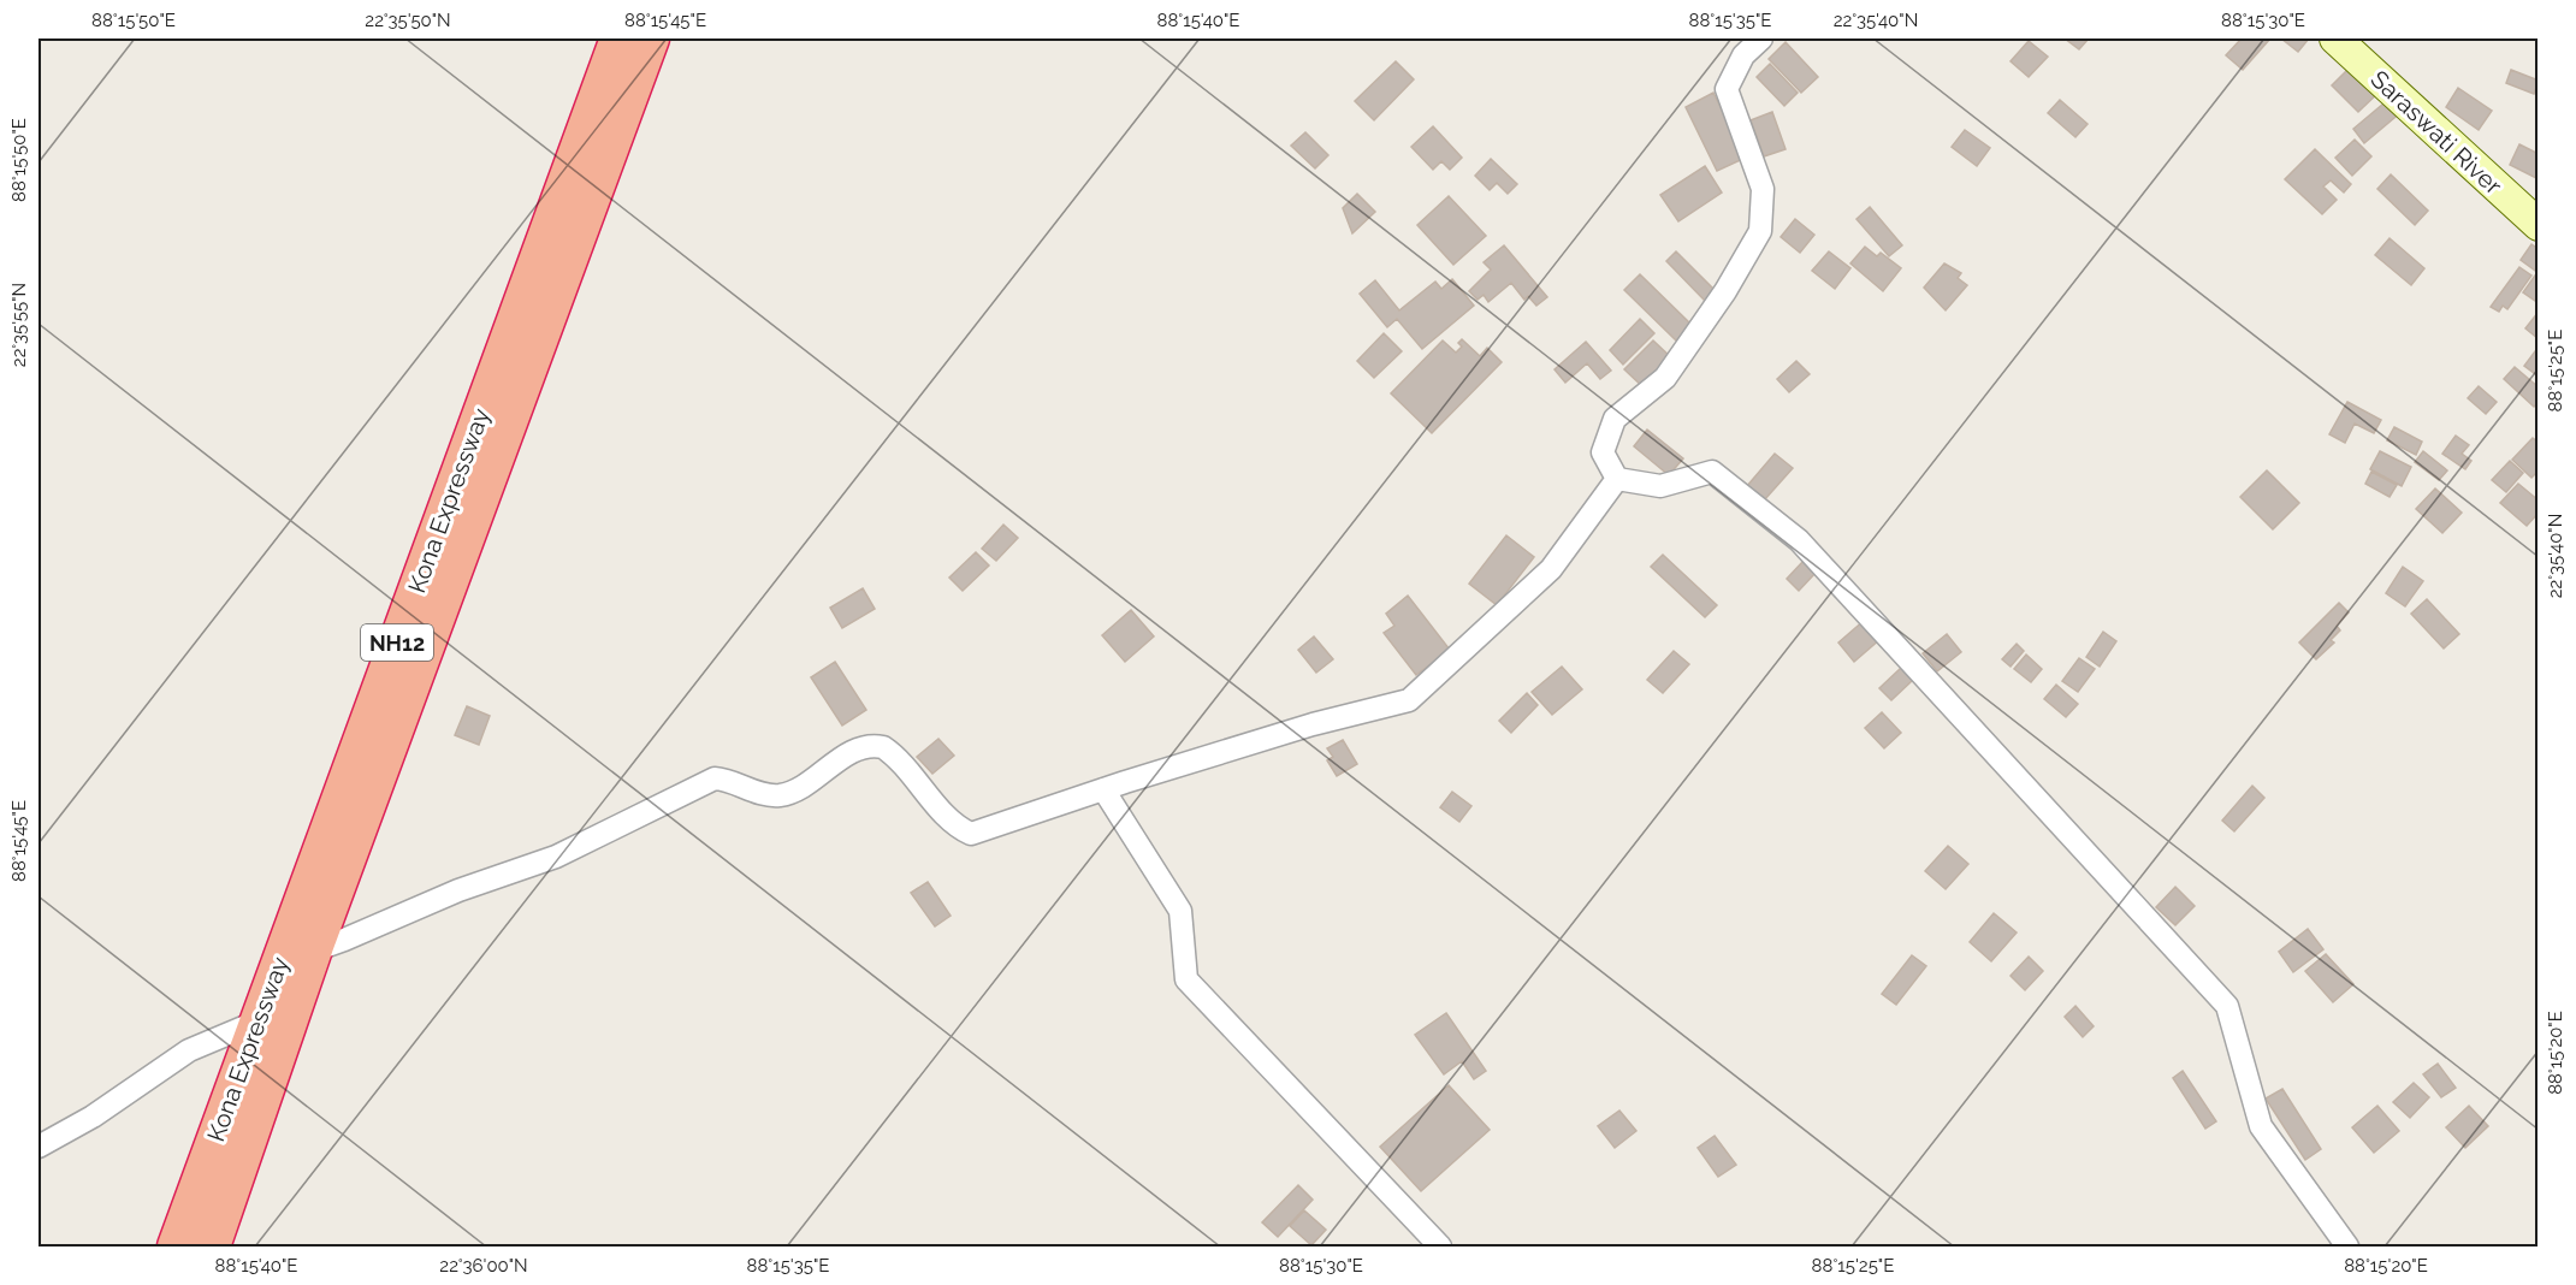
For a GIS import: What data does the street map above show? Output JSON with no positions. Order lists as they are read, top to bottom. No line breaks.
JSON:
{"streets":{"highway":["Kona Expressway","NH12"],"main road":["Saraswati River"]},"coordinates":["88°15'50\"E","22°35'50\"N","88°15'45\"E","88°15'40\"E","88°15'35\"E","22°35'40\"N","88°15'30\"E","22°35'55\"N","88°15'25\"E","88°15'20\"E","22°36'00\"N"]}
